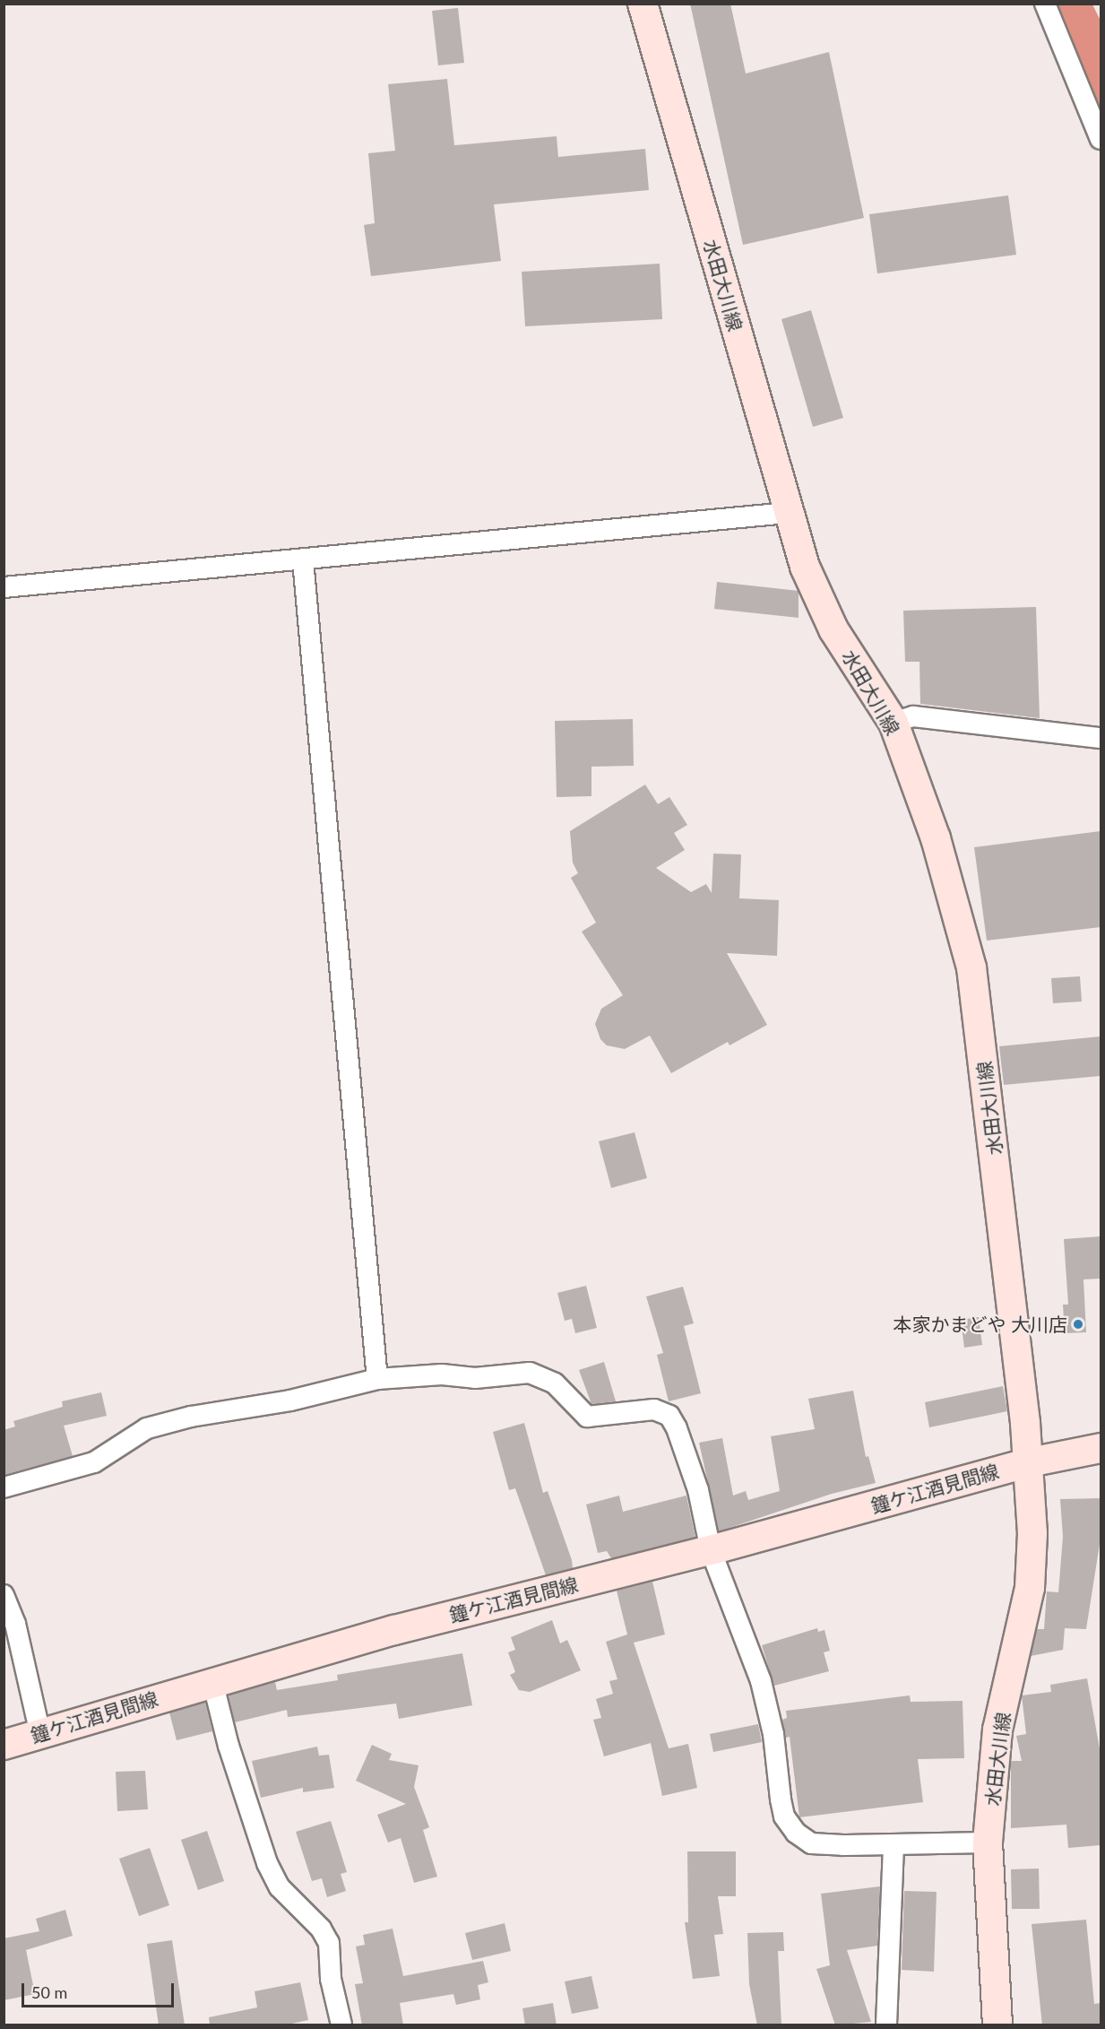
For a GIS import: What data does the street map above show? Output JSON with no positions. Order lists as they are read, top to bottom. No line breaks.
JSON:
{"streets":{"main road":["水田大川線","鐘ケ江酒見間線"]},"crossings":[["水田大川線","鐘ケ江酒見間線"]],"places":["本家かまどや 大川店"],"scale_bar":"50 m"}
